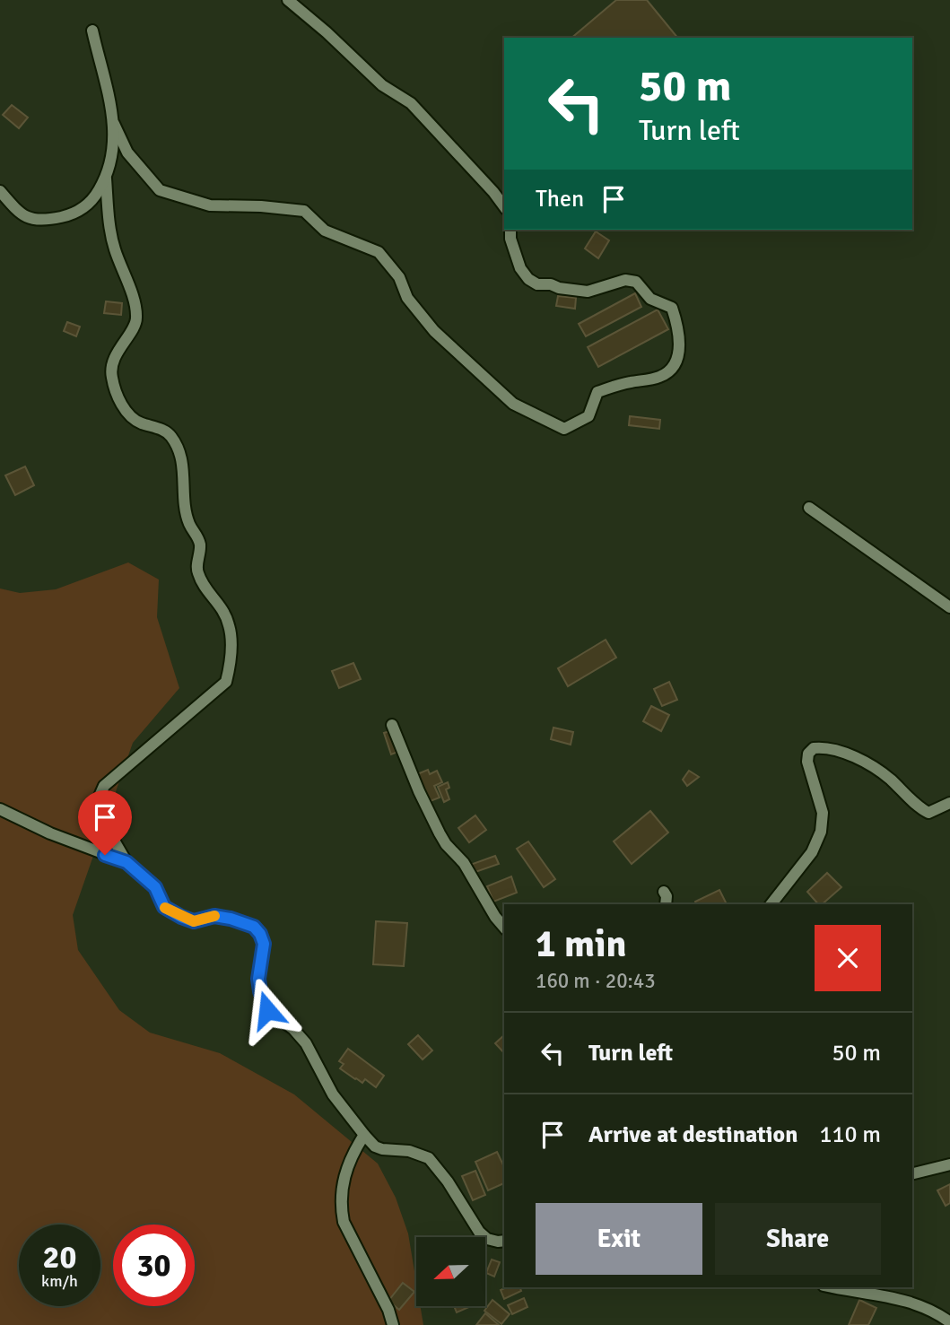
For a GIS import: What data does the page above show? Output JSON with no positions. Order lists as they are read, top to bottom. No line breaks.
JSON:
{"north":"left","page":{"turn":["50 m","Turn left"],"then":"Then","heading":["1 min","160 m · 20:43"],"list":[{"name":"Turn left","value":"50 m"},{"name":"Arrive at destination","value":"110 m"}],"buttons":["Exit","Share"],"speed":"20 km/h","limit":"30"}}
